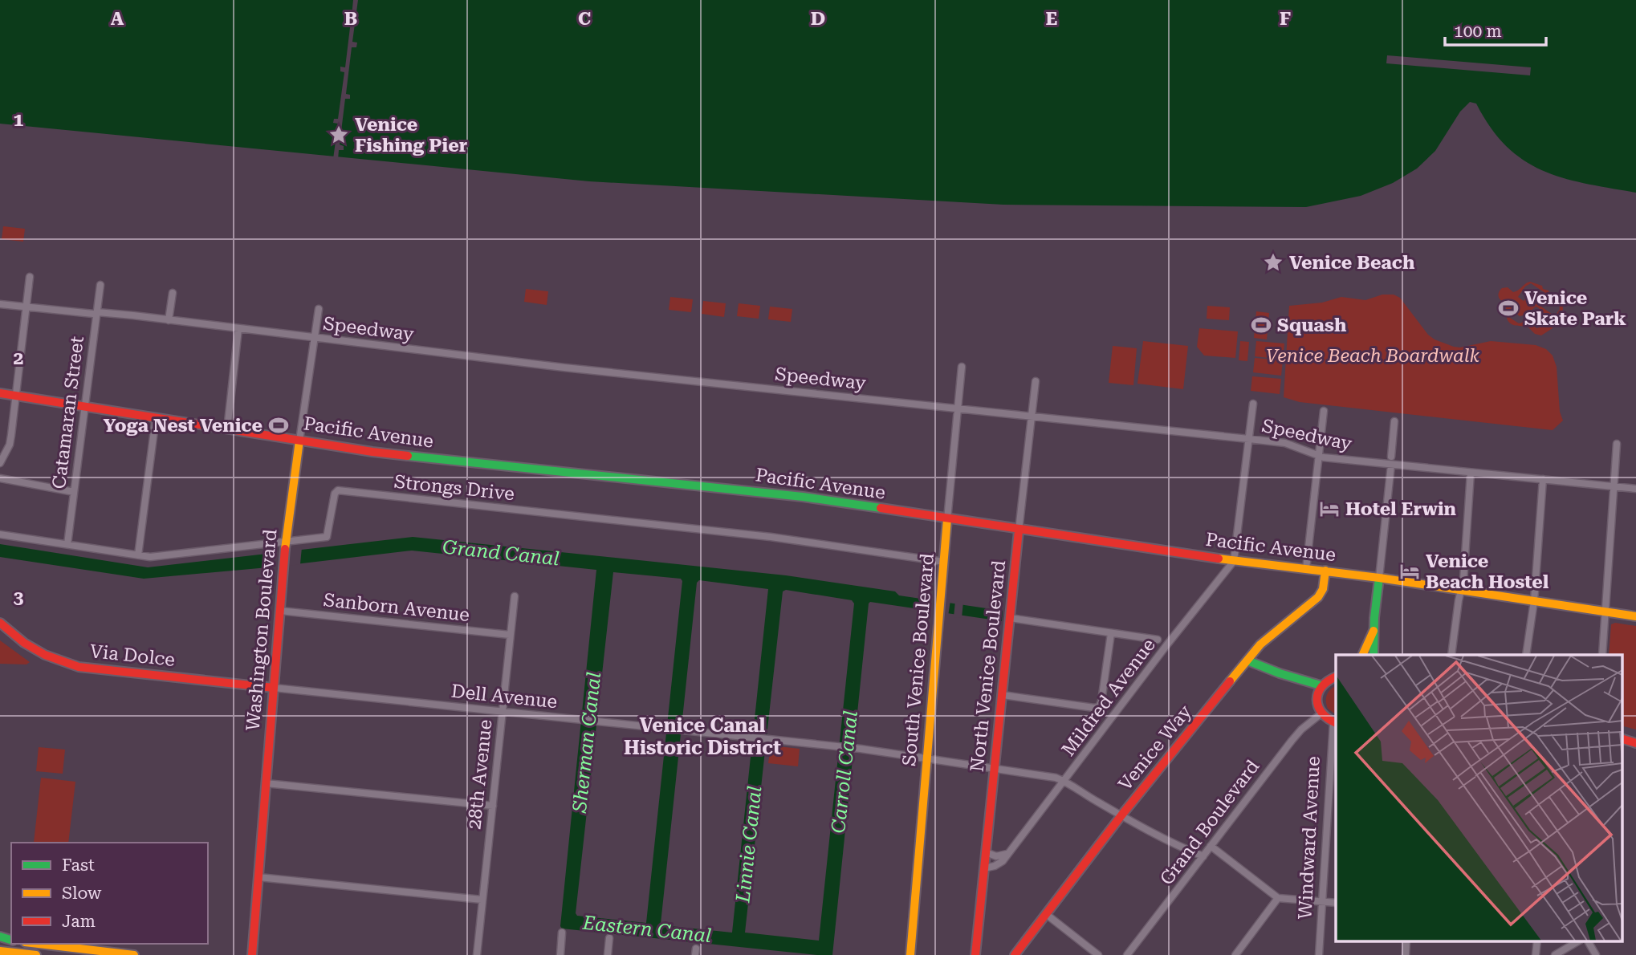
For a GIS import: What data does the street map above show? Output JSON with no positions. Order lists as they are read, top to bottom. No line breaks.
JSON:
{"streets":{"main road":["Pacific Avenue","Washington Boulevard","Via Dolce","South Venice Boulevard","North Venice Boulevard","Venice Way"],"street":["Speedway","Catamaran Street","Strongs Drive","Sanborn Avenue","Dell Avenue","Mildred Avenue","28th Avenue","Grand Boulevard","Windward Avenue"]},"crossings":[["Speedway","Catamaran Street"],["Speedway","Washington Boulevard"],["Speedway","South Venice Boulevard"],["Speedway","North Venice Boulevard"],["Catamaran Street","Pacific Avenue"],["Catamaran Street","Strongs Drive"],["Pacific Avenue","Washington Boulevard"],["Pacific Avenue","South Venice Boulevard"],["Pacific Avenue","North Venice Boulevard"],["Pacific Avenue","Mildred Avenue"],["Pacific Avenue","Venice Way"],["Strongs Drive","Washington Boulevard"],["Strongs Drive","South Venice Boulevard"],["Sanborn Avenue","Washington Boulevard"],["Sanborn Avenue","28th Avenue"],["Washington Boulevard","Via Dolce"],["Washington Boulevard","Dell Avenue"],["Via Dolce","Dell Avenue"],["South Venice Boulevard","Dell Avenue"],["North Venice Boulevard","Dell Avenue"],["North Venice Boulevard","Mildred Avenue"],["Dell Avenue","Mildred Avenue"],["Dell Avenue","28th Avenue"]],"districts":["Venice Canal Historic District"],"water":["Grand Canal","Sherman Canal","Carroll Canal","Linnie Canal","Eastern Canal"],"parks":["Venice Beach Boardwalk"],"places":{"place":["Venice Fishing Pier","Venice Beach"],"sports":["Venice Skate Park","Squash","Yoga Nest Venice"],"hotel":["Hotel Erwin","Venice Beach Hostel"]},"legend":["Fast","Slow","Jam"],"scale_bar":"100 m","grid":{"columns":["A","B","C","D","E","F"],"rows":["1","2","3"]}}
